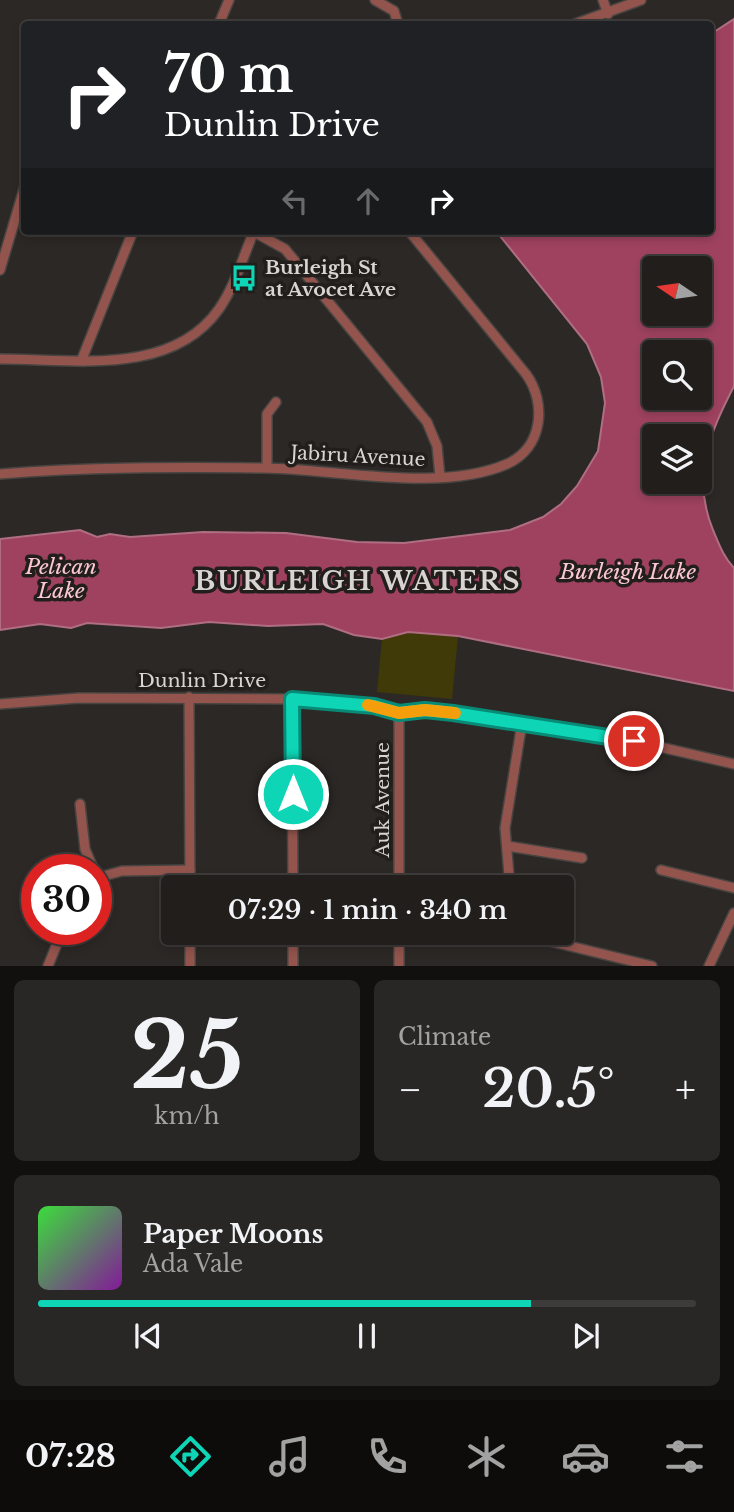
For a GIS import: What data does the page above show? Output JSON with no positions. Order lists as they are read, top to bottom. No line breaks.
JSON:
{"streets":{"street":["Jabiru Avenue","Dunlin Drive","Auk Avenue"]},"crossings":[["Dunlin Drive","Auk Avenue"]],"districts":["BURLEIGH WATERS"],"water":["Pelican Lake","Burleigh Lake"],"places":{"bus stop":["Burleigh St at Avocet Ave"]},"north":"left","page":{"turn":["70 m","Dunlin Drive"],"limit":"30","trip":"07:29 · 1 min · 340 m","tile":[["25","km/h"],"Climate"],"heat":["−","20.5°","+"],"song":["Paper Moons","Ada Vale"],"tabs":"07:28"}}
